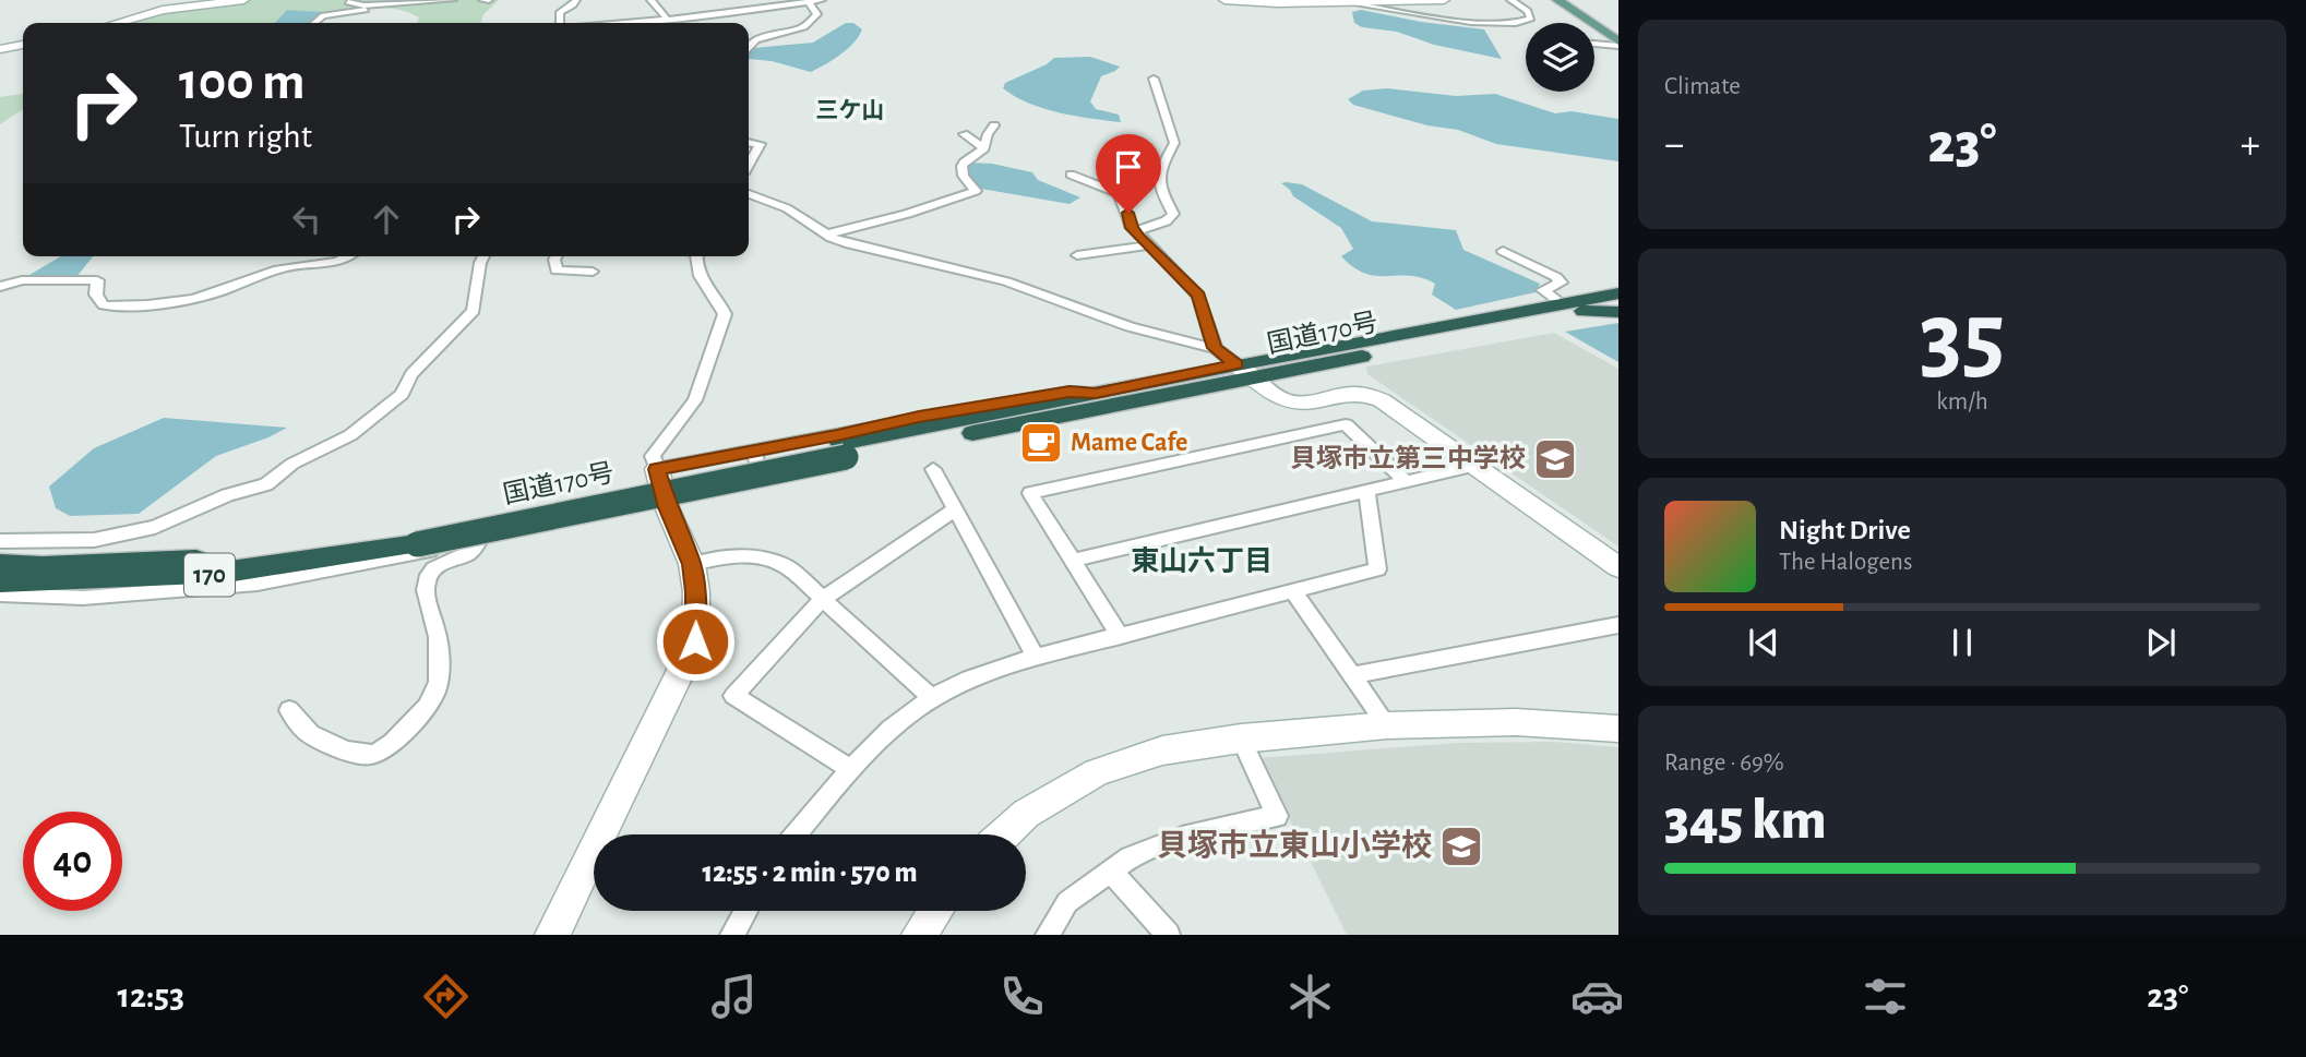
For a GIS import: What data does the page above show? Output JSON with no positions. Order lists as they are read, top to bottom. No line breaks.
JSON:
{"streets":{"highway":["国道170号","170"]},"districts":["三ケ山","東山六丁目"],"places":{"cafe":["Mame Cafe"],"school or university":["貝塚市立第三中学校","貝塚市立東山小学校"]},"page":{"tile":["Climate",["35","km/h"],["Range · 69%","345 km"]],"turn":["100 m","Turn right"],"heat":["−","23°","+"],"song":["Night Drive","The Halogens"],"limit":"40","trip":"12:55 · 2 min · 570 m","tabs":["12:53","23°"]}}
